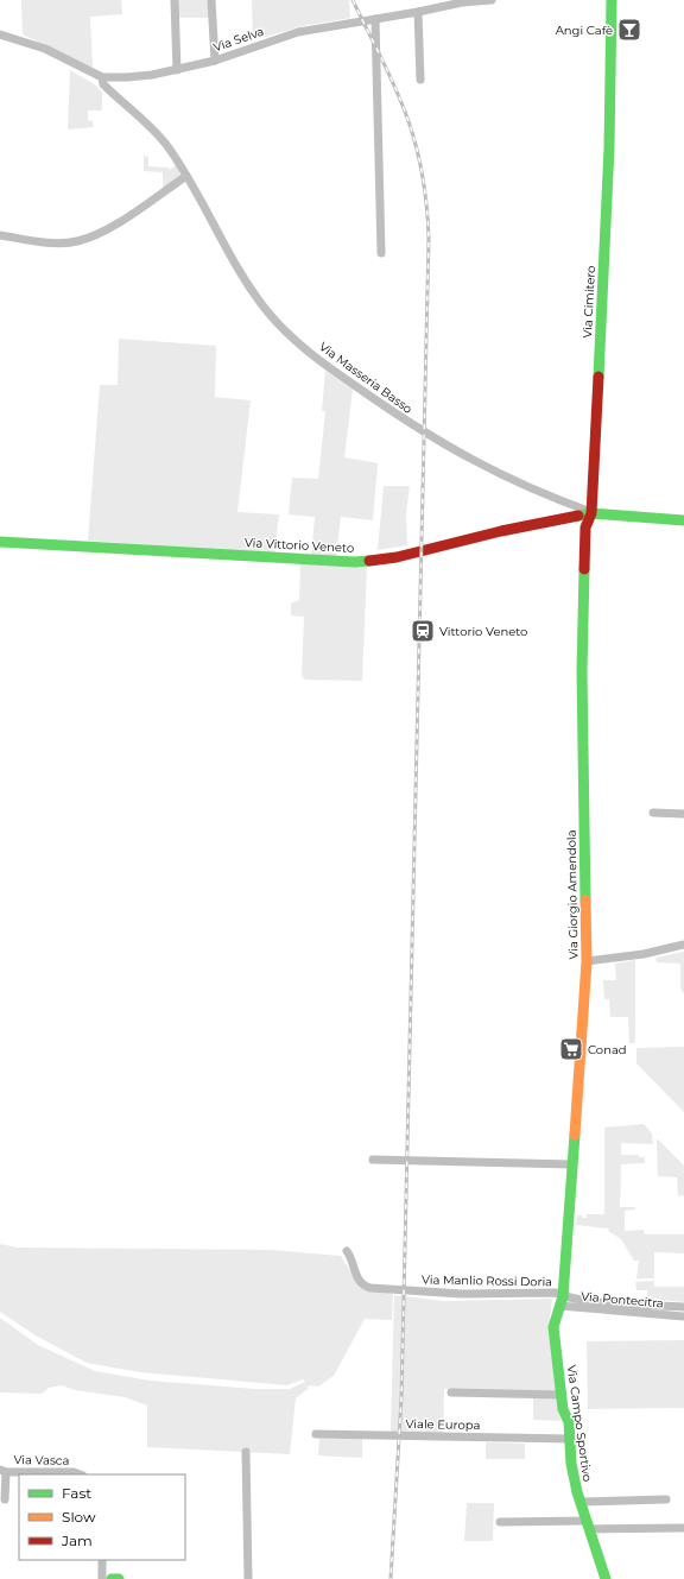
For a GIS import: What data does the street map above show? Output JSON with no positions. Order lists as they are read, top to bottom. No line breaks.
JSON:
{"streets":{"street":["Via Selva","Via Cimitero","Via Masseria Basso","Via Vittorio Veneto","Via Giorgio Amendola","Via Manlio Rossi Doria","Via Pontecitra","Via Campo Sportivo","Viale Europa","Via Vasca"]},"crossings":[["Via Selva","Via Masseria Basso"],["Via Cimitero","Via Masseria Basso"],["Via Cimitero","Via Vittorio Veneto"],["Via Cimitero","Via Giorgio Amendola"],["Via Masseria Basso","Via Vittorio Veneto"],["Via Masseria Basso","Via Giorgio Amendola"],["Via Vittorio Veneto","Via Giorgio Amendola"],["Via Giorgio Amendola","Via Manlio Rossi Doria"],["Via Giorgio Amendola","Via Pontecitra"],["Via Giorgio Amendola","Via Campo Sportivo"],["Via Manlio Rossi Doria","Via Pontecitra"],["Via Manlio Rossi Doria","Via Campo Sportivo"],["Via Pontecitra","Via Campo Sportivo"],["Via Campo Sportivo","Viale Europa"]],"places":{"bar":["Angi Cafè"],"station":["Vittorio Veneto"],"supermarket":["Conad"]},"legend":["Fast","Slow","Jam"]}
